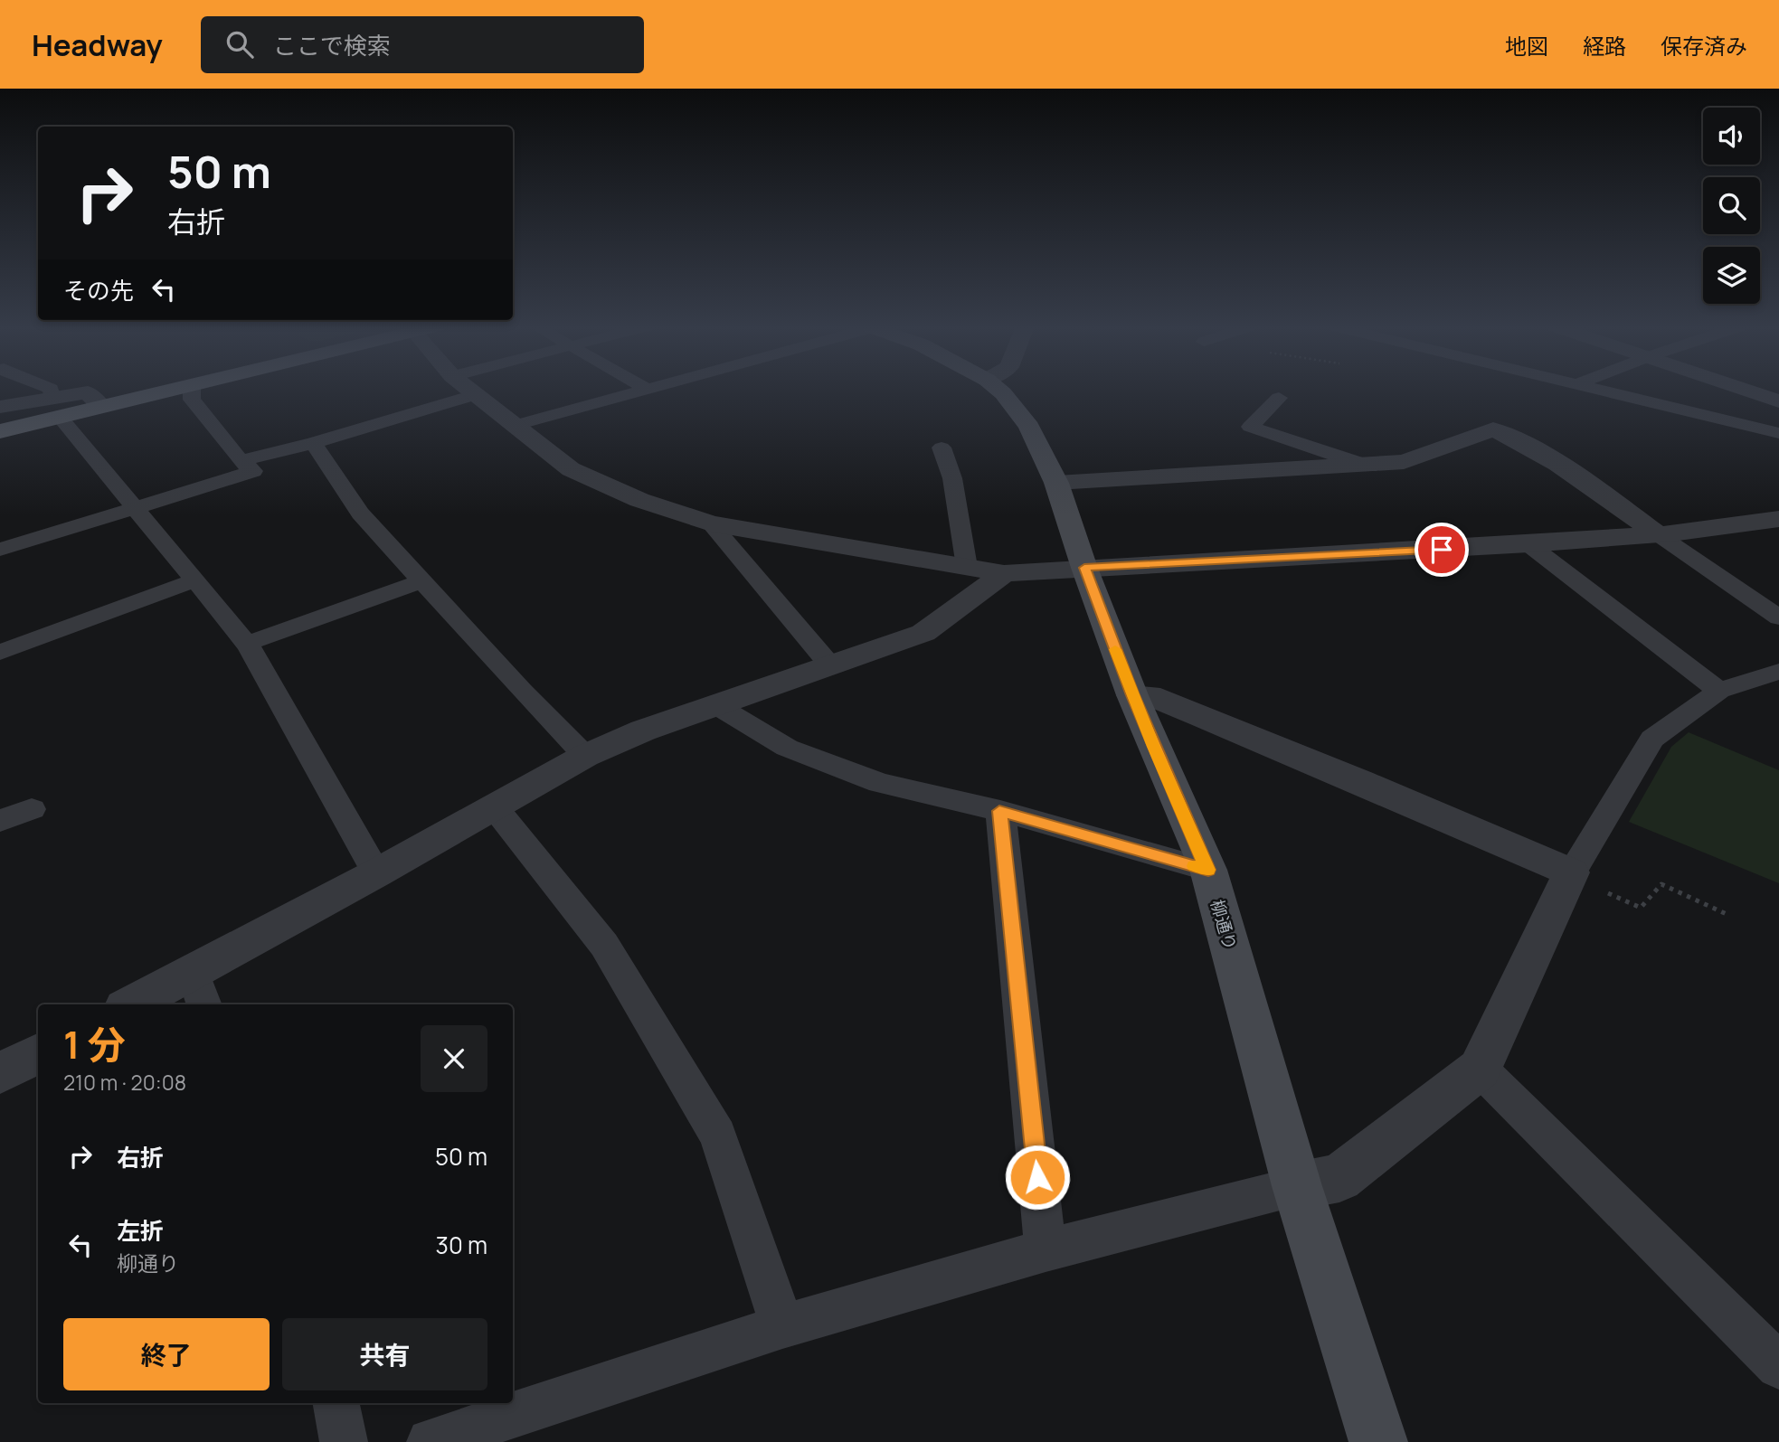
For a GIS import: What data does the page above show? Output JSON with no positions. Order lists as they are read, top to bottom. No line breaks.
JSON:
{"streets":{"street":["柳通り"]},"page":{"header":"Headway","search":"ここで検索","nav":["地図","経路","保存済み"],"turn":["50 m","右折"],"then":"その先","heading":["1 分","210 m · 20:08"],"list":[{"name":"右折","value":"50 m"},{"name":"左折","note":"柳通り","value":"30 m"}],"buttons":["終了","共有"]}}
